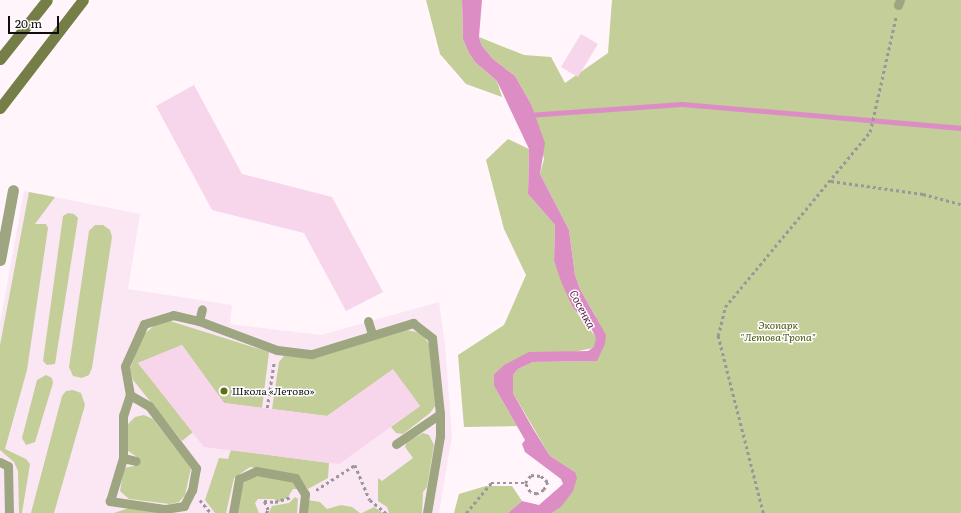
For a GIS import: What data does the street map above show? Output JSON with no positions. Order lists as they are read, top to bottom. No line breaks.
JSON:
{"water":["Сосенка"],"parks":["Экопарк \"Летова Тропа\""],"places":["Школа «Летово»"],"scale_bar":"20 m"}
